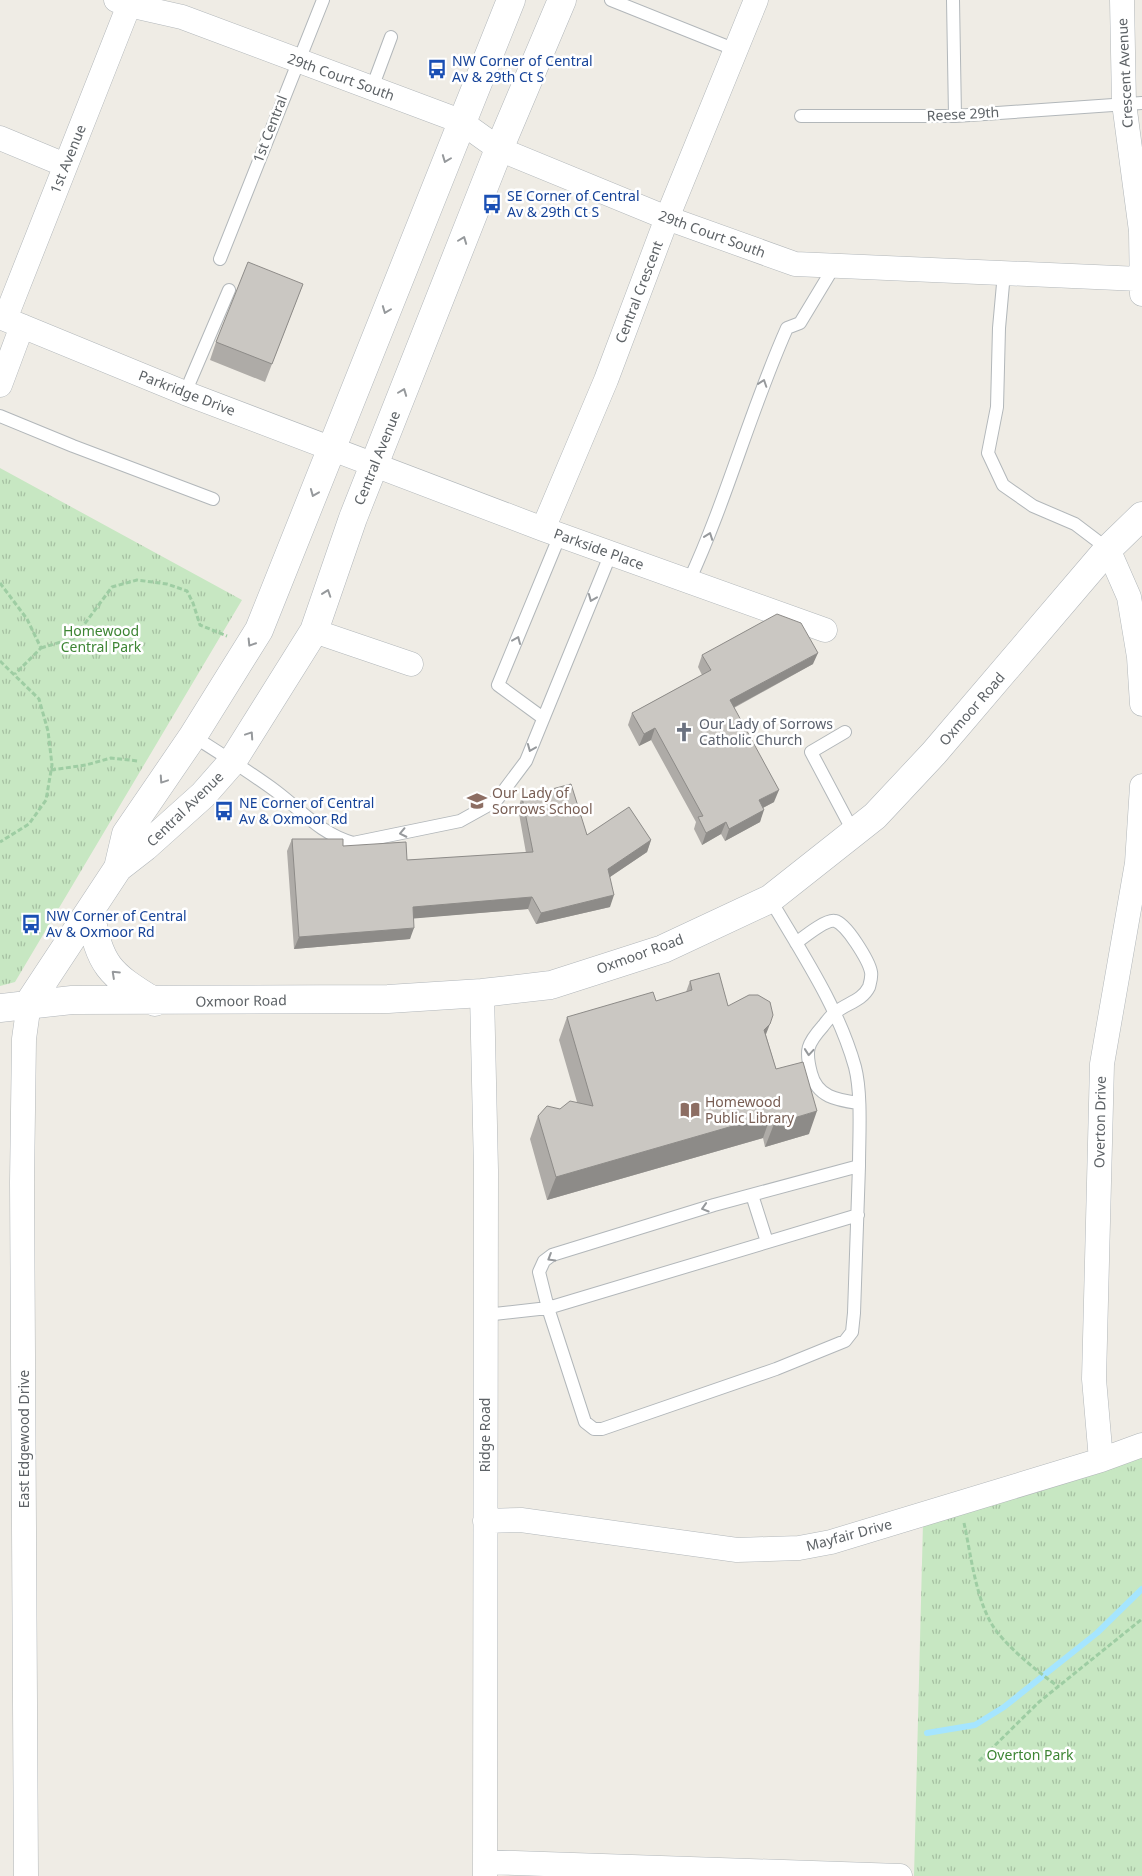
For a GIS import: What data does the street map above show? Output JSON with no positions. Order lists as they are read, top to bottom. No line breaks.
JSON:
{"streets":{"main road":["Central Avenue","Oxmoor Road"],"street":["Crescent Avenue","29th Court South","1st Avenue","Central Crescent","Parkridge Drive","Parkside Place","Overton Drive","Ridge Road","East Edgewood Drive","Mayfair Drive"],"lane":["Reese 29th","1st Central"]},"crossings":[["Crescent Avenue","29th Court South"],["Crescent Avenue","Reese 29th"],["29th Court South","1st Central"],["29th Court South","1st Avenue"],["29th Court South","Central Crescent"],["29th Court South","Central Avenue"],["1st Avenue","Parkridge Drive"],["Central Crescent","Parkside Place"],["Parkridge Drive","Central Avenue"],["Parkridge Drive","Parkside Place"],["Central Avenue","Parkside Place"],["Central Avenue","Oxmoor Road"],["Central Avenue","East Edgewood Drive"],["Oxmoor Road","Ridge Road"],["Oxmoor Road","East Edgewood Drive"],["Overton Drive","Mayfair Drive"],["Ridge Road","Mayfair Drive"]],"parks":["Homewood Central Park","Overton Park"],"places":{"bus stop":["NW Corner of Central Av & 29th Ct S","SE Corner of Central Av & 29th Ct S","NE Corner of Central Av & Oxmoor Rd","NW Corner of Central Av & Oxmoor Rd"],"church":["Our Lady of Sorrows Catholic Church"],"school or university":["Our Lady of Sorrows School"],"library":["Homewood Public Library"]}}
